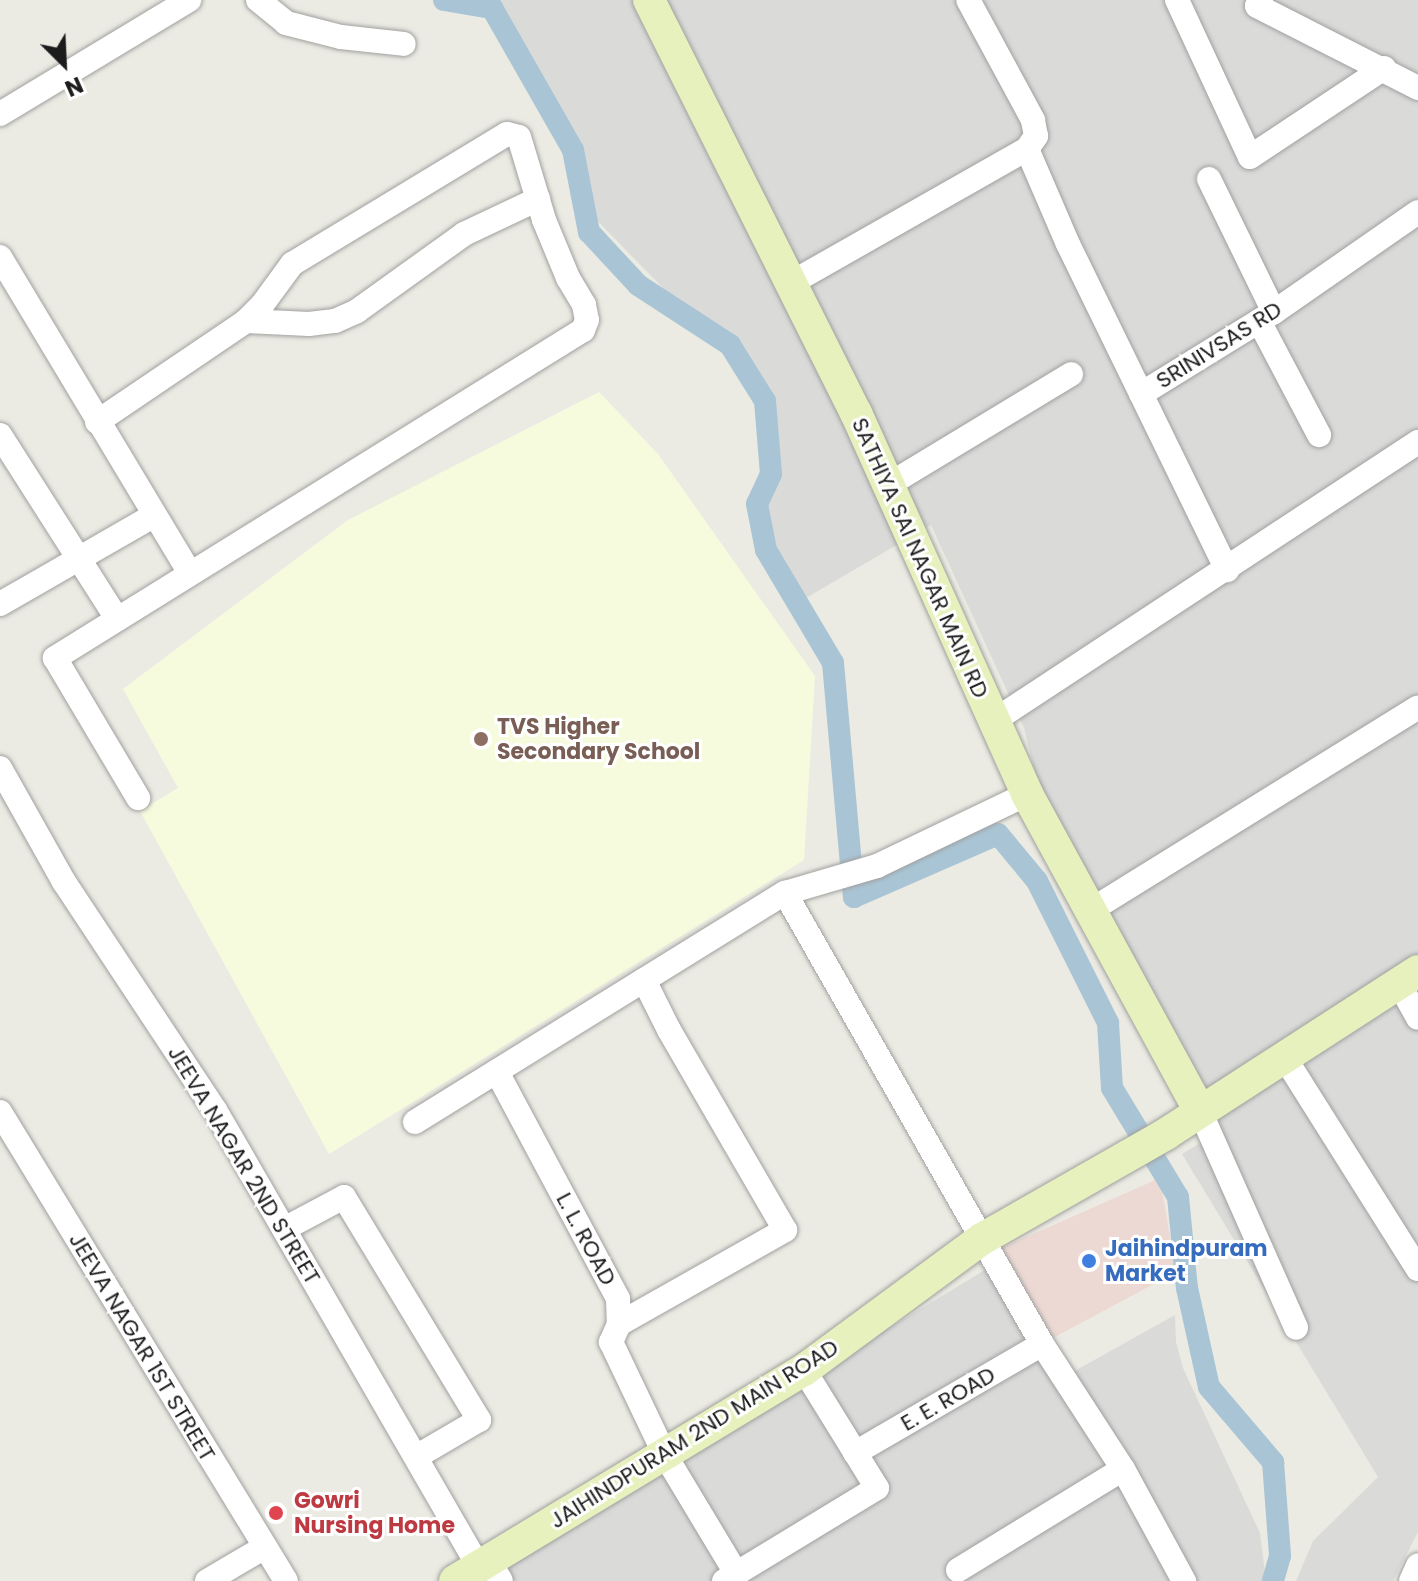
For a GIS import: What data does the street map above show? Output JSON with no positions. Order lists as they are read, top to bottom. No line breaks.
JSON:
{"streets":{"street":["SRINIVSAS RD","SATHIYA SAI NAGAR MAIN RD","JEEVA NAGAR 2ND STREET","L. L. ROAD","JEEVA NAGAR 1ST STREET","E. E. ROAD","JAIHINDPURAM 2ND MAIN ROAD"]},"crossings":[["SATHIYA SAI NAGAR MAIN RD","JAIHINDPURAM 2ND MAIN ROAD"],["JEEVA NAGAR 2ND STREET","JAIHINDPURAM 2ND MAIN ROAD"],["L. L. ROAD","JAIHINDPURAM 2ND MAIN ROAD"]],"places":["TVS Higher Secondary School","Jaihindpuram Market","Gowri Nursing Home"],"north":"bottom right"}
